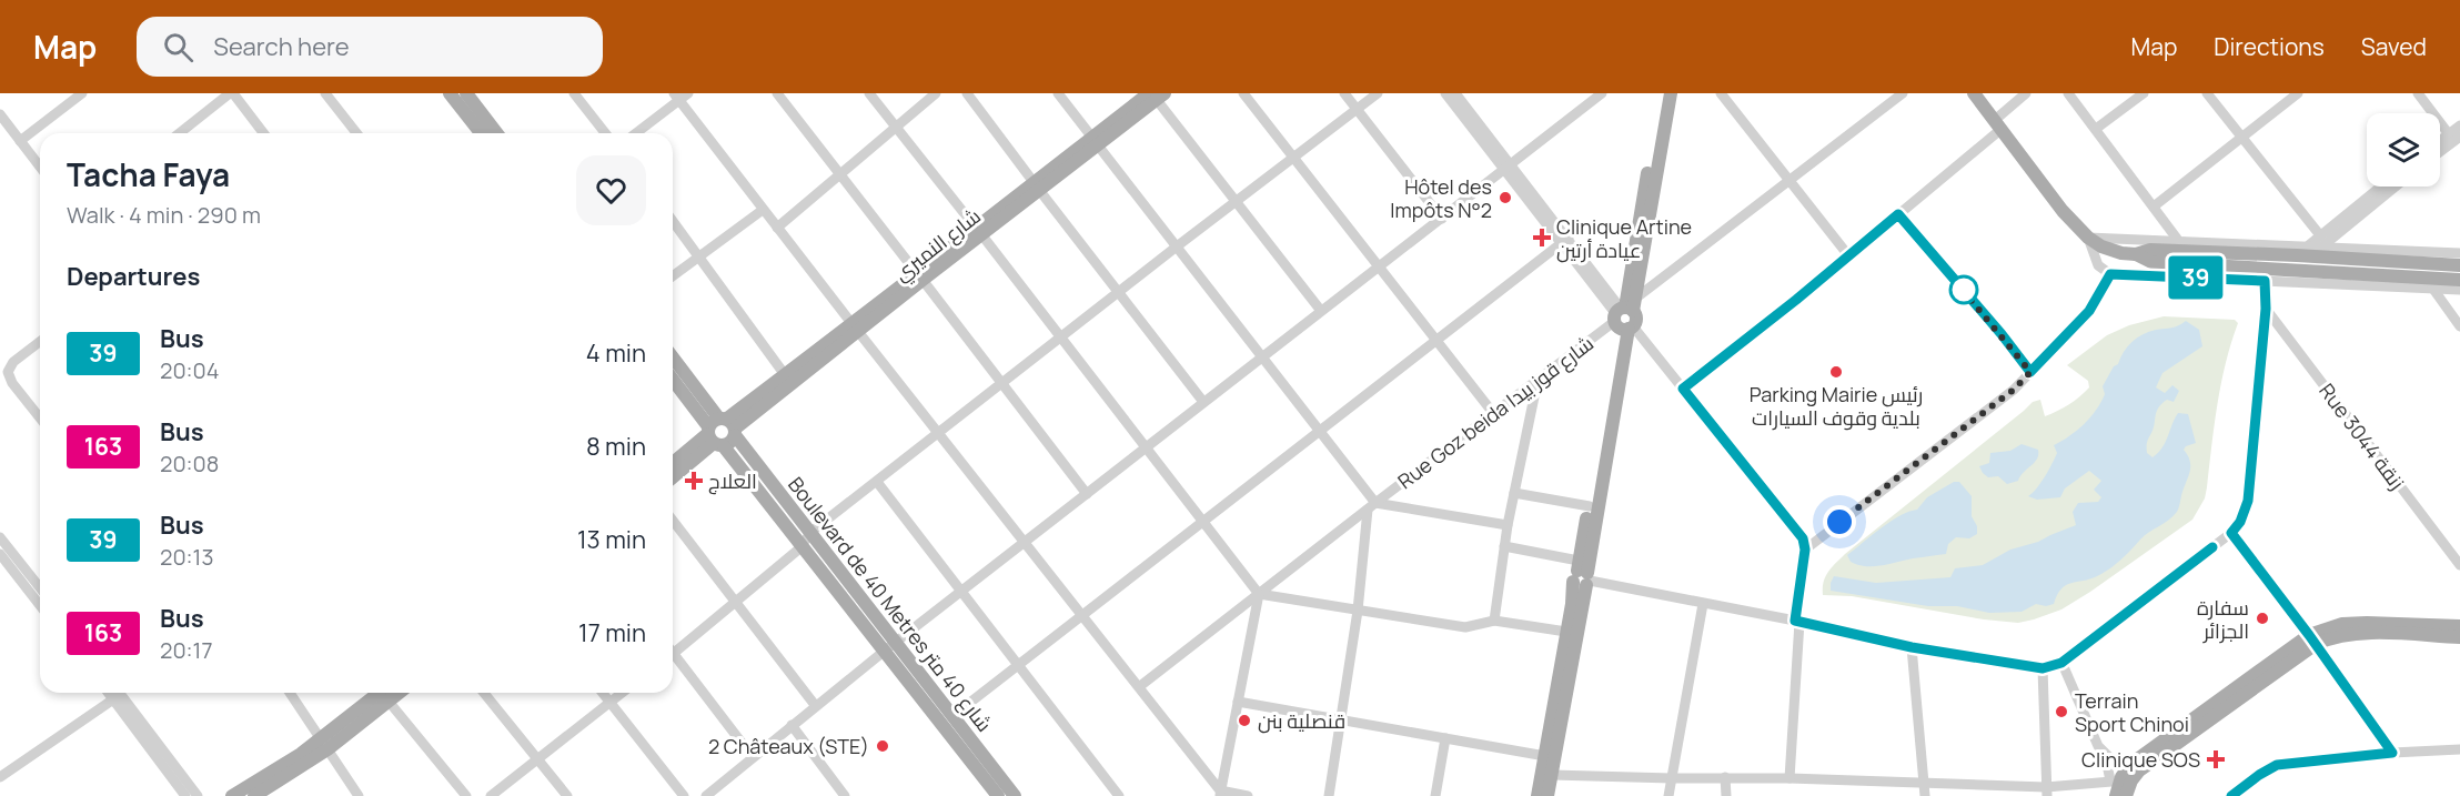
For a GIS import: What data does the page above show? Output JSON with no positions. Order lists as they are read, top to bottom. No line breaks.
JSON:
{"streets":{"main road":["شارع النميري","Boulevard de 40 Metres شارع 40 متر"],"street":["Rue Goz beida شارع قوز بيدا","Rue 3044 زنقة"]},"crossings":[["شارع النميري","Boulevard de 40 Metres شارع 40 متر"]],"places":{"other":["Hôtel des Impôts N°2","Parking Mairie رئيس بلدية وقوف السيارات","سفارة الجزائر","Terrain Sport Chinoi","قنصلية بنن","2 Châteaux (STE)"],"health":["Clinique Artine عيادة أرتين","العلاج","Clinique SOS"]},"lines":["bus line 39"],"page":{"header":"Map","search":"Search here","nav":["Map","Directions","Saved"],"on_map":"39","heading":[["Tacha Faya","Walk · 4 min · 290 m"],"Departures"],"list":[{"mark":"39","name":"Bus","note":"20:04","value":"4 min"},{"mark":"163","name":"Bus","note":"20:08","value":"8 min"},{"mark":"39","name":"Bus","note":"20:13","value":"13 min"},{"mark":"163","name":"Bus","note":"20:17","value":"17 min"}]}}
